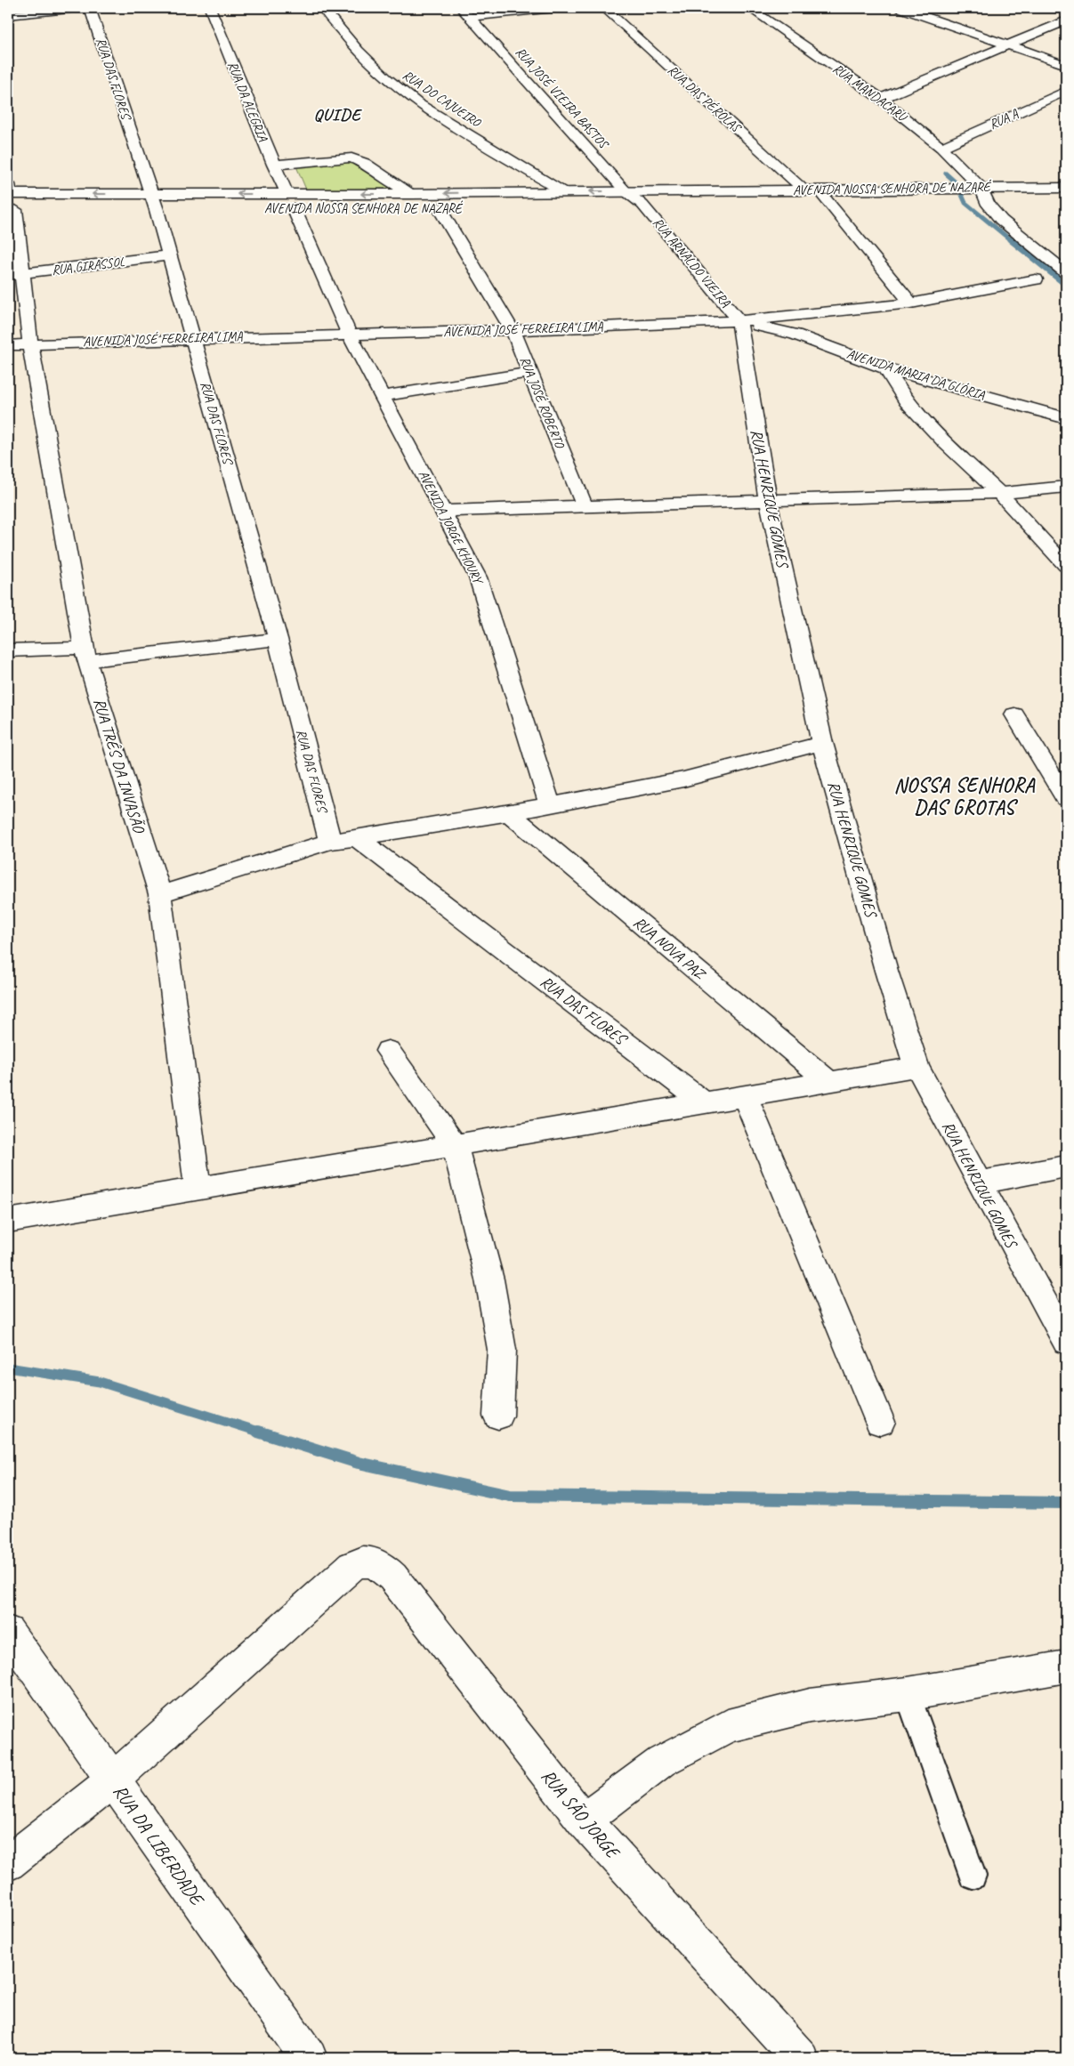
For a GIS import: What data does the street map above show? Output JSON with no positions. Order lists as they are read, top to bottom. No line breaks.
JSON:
{"streets":{"street":["RUA DAS FLORES","RUA MANDACARU","RUA JOSÉ VIEIRA BASTOS","RUA DO CAJUEIRO","RUA DAS PÉROLAS","RUA DA ALEGRIA","RUA A","AVENIDA NOSSA SENHORA DE NAZARÉ","RUA ARNALDO VIEIRA","RUA GIRASSOL","AVENIDA JOSÉ FERREIRA LIMA","AVENIDA MARIA DA GLÓRIA","RUA JOSÉ ROBERTO","RUA HENRIQUE GOMES","AVENIDA JORGE KHOURY","RUA TRÊS DA INVASÃO","RUA NOVA PAZ","RUA SÃO JORGE","RUA DA LIBERDADE"]},"crossings":[["RUA DAS FLORES","AVENIDA NOSSA SENHORA DE NAZARÉ"],["RUA DAS FLORES","RUA GIRASSOL"],["RUA DAS FLORES","AVENIDA JOSÉ FERREIRA LIMA"],["RUA MANDACARU","RUA A"],["RUA MANDACARU","AVENIDA NOSSA SENHORA DE NAZARÉ"],["RUA JOSÉ VIEIRA BASTOS","AVENIDA NOSSA SENHORA DE NAZARÉ"],["RUA JOSÉ VIEIRA BASTOS","RUA ARNALDO VIEIRA"],["RUA DO CAJUEIRO","AVENIDA NOSSA SENHORA DE NAZARÉ"],["RUA DAS PÉROLAS","AVENIDA NOSSA SENHORA DE NAZARÉ"],["RUA DA ALEGRIA","AVENIDA NOSSA SENHORA DE NAZARÉ"],["AVENIDA NOSSA SENHORA DE NAZARÉ","RUA ARNALDO VIEIRA"],["AVENIDA NOSSA SENHORA DE NAZARÉ","RUA JOSÉ ROBERTO"],["RUA ARNALDO VIEIRA","AVENIDA JOSÉ FERREIRA LIMA"],["RUA ARNALDO VIEIRA","AVENIDA MARIA DA GLÓRIA"],["RUA ARNALDO VIEIRA","RUA HENRIQUE GOMES"],["RUA GIRASSOL","RUA TRÊS DA INVASÃO"],["AVENIDA JOSÉ FERREIRA LIMA","AVENIDA MARIA DA GLÓRIA"],["AVENIDA JOSÉ FERREIRA LIMA","RUA JOSÉ ROBERTO"],["AVENIDA JOSÉ FERREIRA LIMA","RUA HENRIQUE GOMES"],["AVENIDA JOSÉ FERREIRA LIMA","AVENIDA JORGE KHOURY"],["AVENIDA JOSÉ FERREIRA LIMA","RUA TRÊS DA INVASÃO"],["AVENIDA MARIA DA GLÓRIA","RUA HENRIQUE GOMES"],["RUA SÃO JORGE","RUA DA LIBERDADE"]],"districts":["QUIDE","NOSSA SENHORA DAS GROTAS"]}
